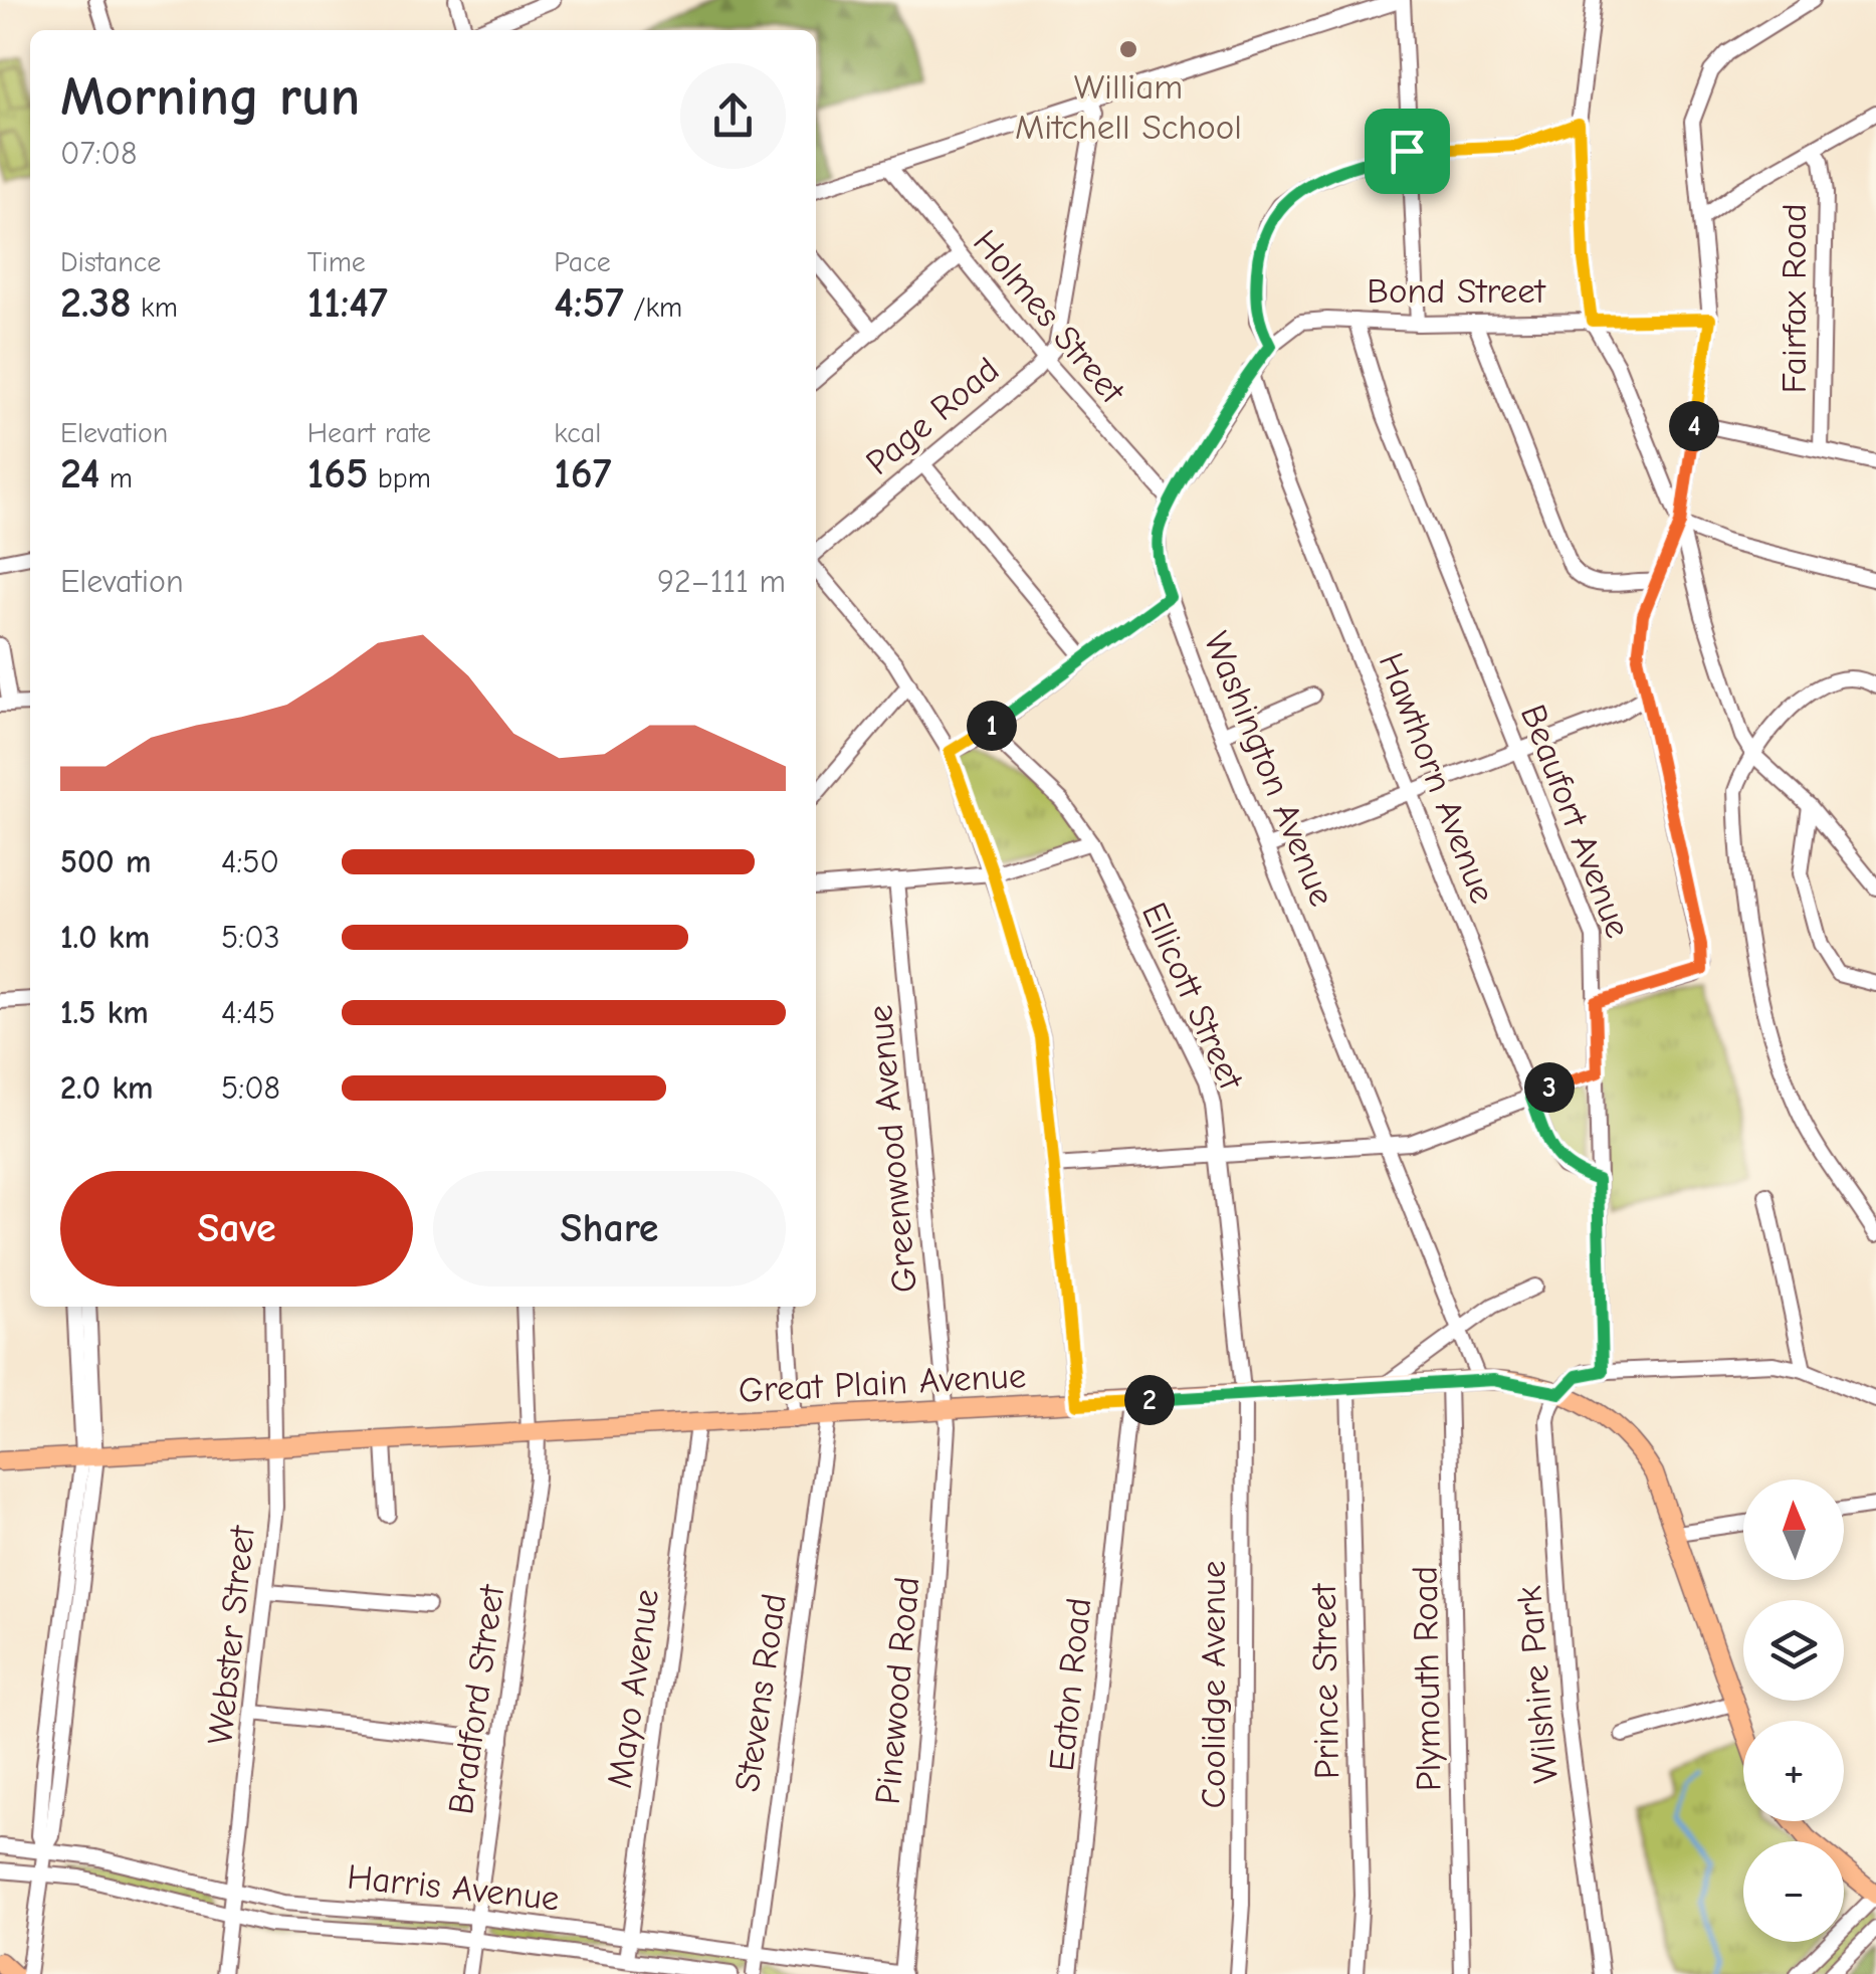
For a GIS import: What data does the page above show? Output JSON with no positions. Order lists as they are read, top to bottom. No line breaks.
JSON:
{"streets":{"main road":["Great Plain Avenue"],"street":["Bond Street","Fairfax Road","Holmes Street","Page Road","Washington Avenue","Hawthorn Avenue","Beaufort Avenue","Ellicott Street","Greenwood Avenue","Webster Street","Plymouth Road","Prince Street","Eaton Road","Coolidge Avenue","Wilshire Park","Mayo Avenue","Pinewood Road","Stevens Road","Bradford Street","Harris Avenue"]},"crossings":[["Bond Street","Washington Avenue"],["Bond Street","Beaufort Avenue"],["Holmes Street","Page Road"],["Holmes Street","Washington Avenue"],["Washington Avenue","Hawthorn Avenue"],["Washington Avenue","Great Plain Avenue"],["Hawthorn Avenue","Beaufort Avenue"],["Ellicott Street","Great Plain Avenue"],["Ellicott Street","Coolidge Avenue"],["Greenwood Avenue","Great Plain Avenue"],["Greenwood Avenue","Pinewood Road"],["Great Plain Avenue","Webster Street"],["Great Plain Avenue","Plymouth Road"],["Great Plain Avenue","Prince Street"],["Great Plain Avenue","Eaton Road"],["Great Plain Avenue","Coolidge Avenue"],["Great Plain Avenue","Wilshire Park"],["Great Plain Avenue","Mayo Avenue"],["Great Plain Avenue","Pinewood Road"],["Great Plain Avenue","Stevens Road"],["Great Plain Avenue","Bradford Street"],["Webster Street","Harris Avenue"],["Mayo Avenue","Harris Avenue"],["Pinewood Road","Harris Avenue"],["Stevens Road","Harris Avenue"],["Bradford Street","Harris Avenue"]],"places":["William Mitchell School"],"north":"top","page":{"heading":["Morning run","07:08"],"stats":[["Distance","2.38 km"],["Time","11:47"],["Pace","4:57 /km"],["Elevation","24 m"],["Heart rate","165 bpm"],["kcal","167"]],"pins":["4","1","3","2"],"chart":["Elevation","92–111 m"],"list":[{"name":"500 m","note":"4:50"},{"name":"1.0 km","note":"5:03"},{"name":"1.5 km","note":"4:45"},{"name":"2.0 km","note":"5:08"}],"buttons":["Save","Share"],"map_buttons":["+","−"]}}
